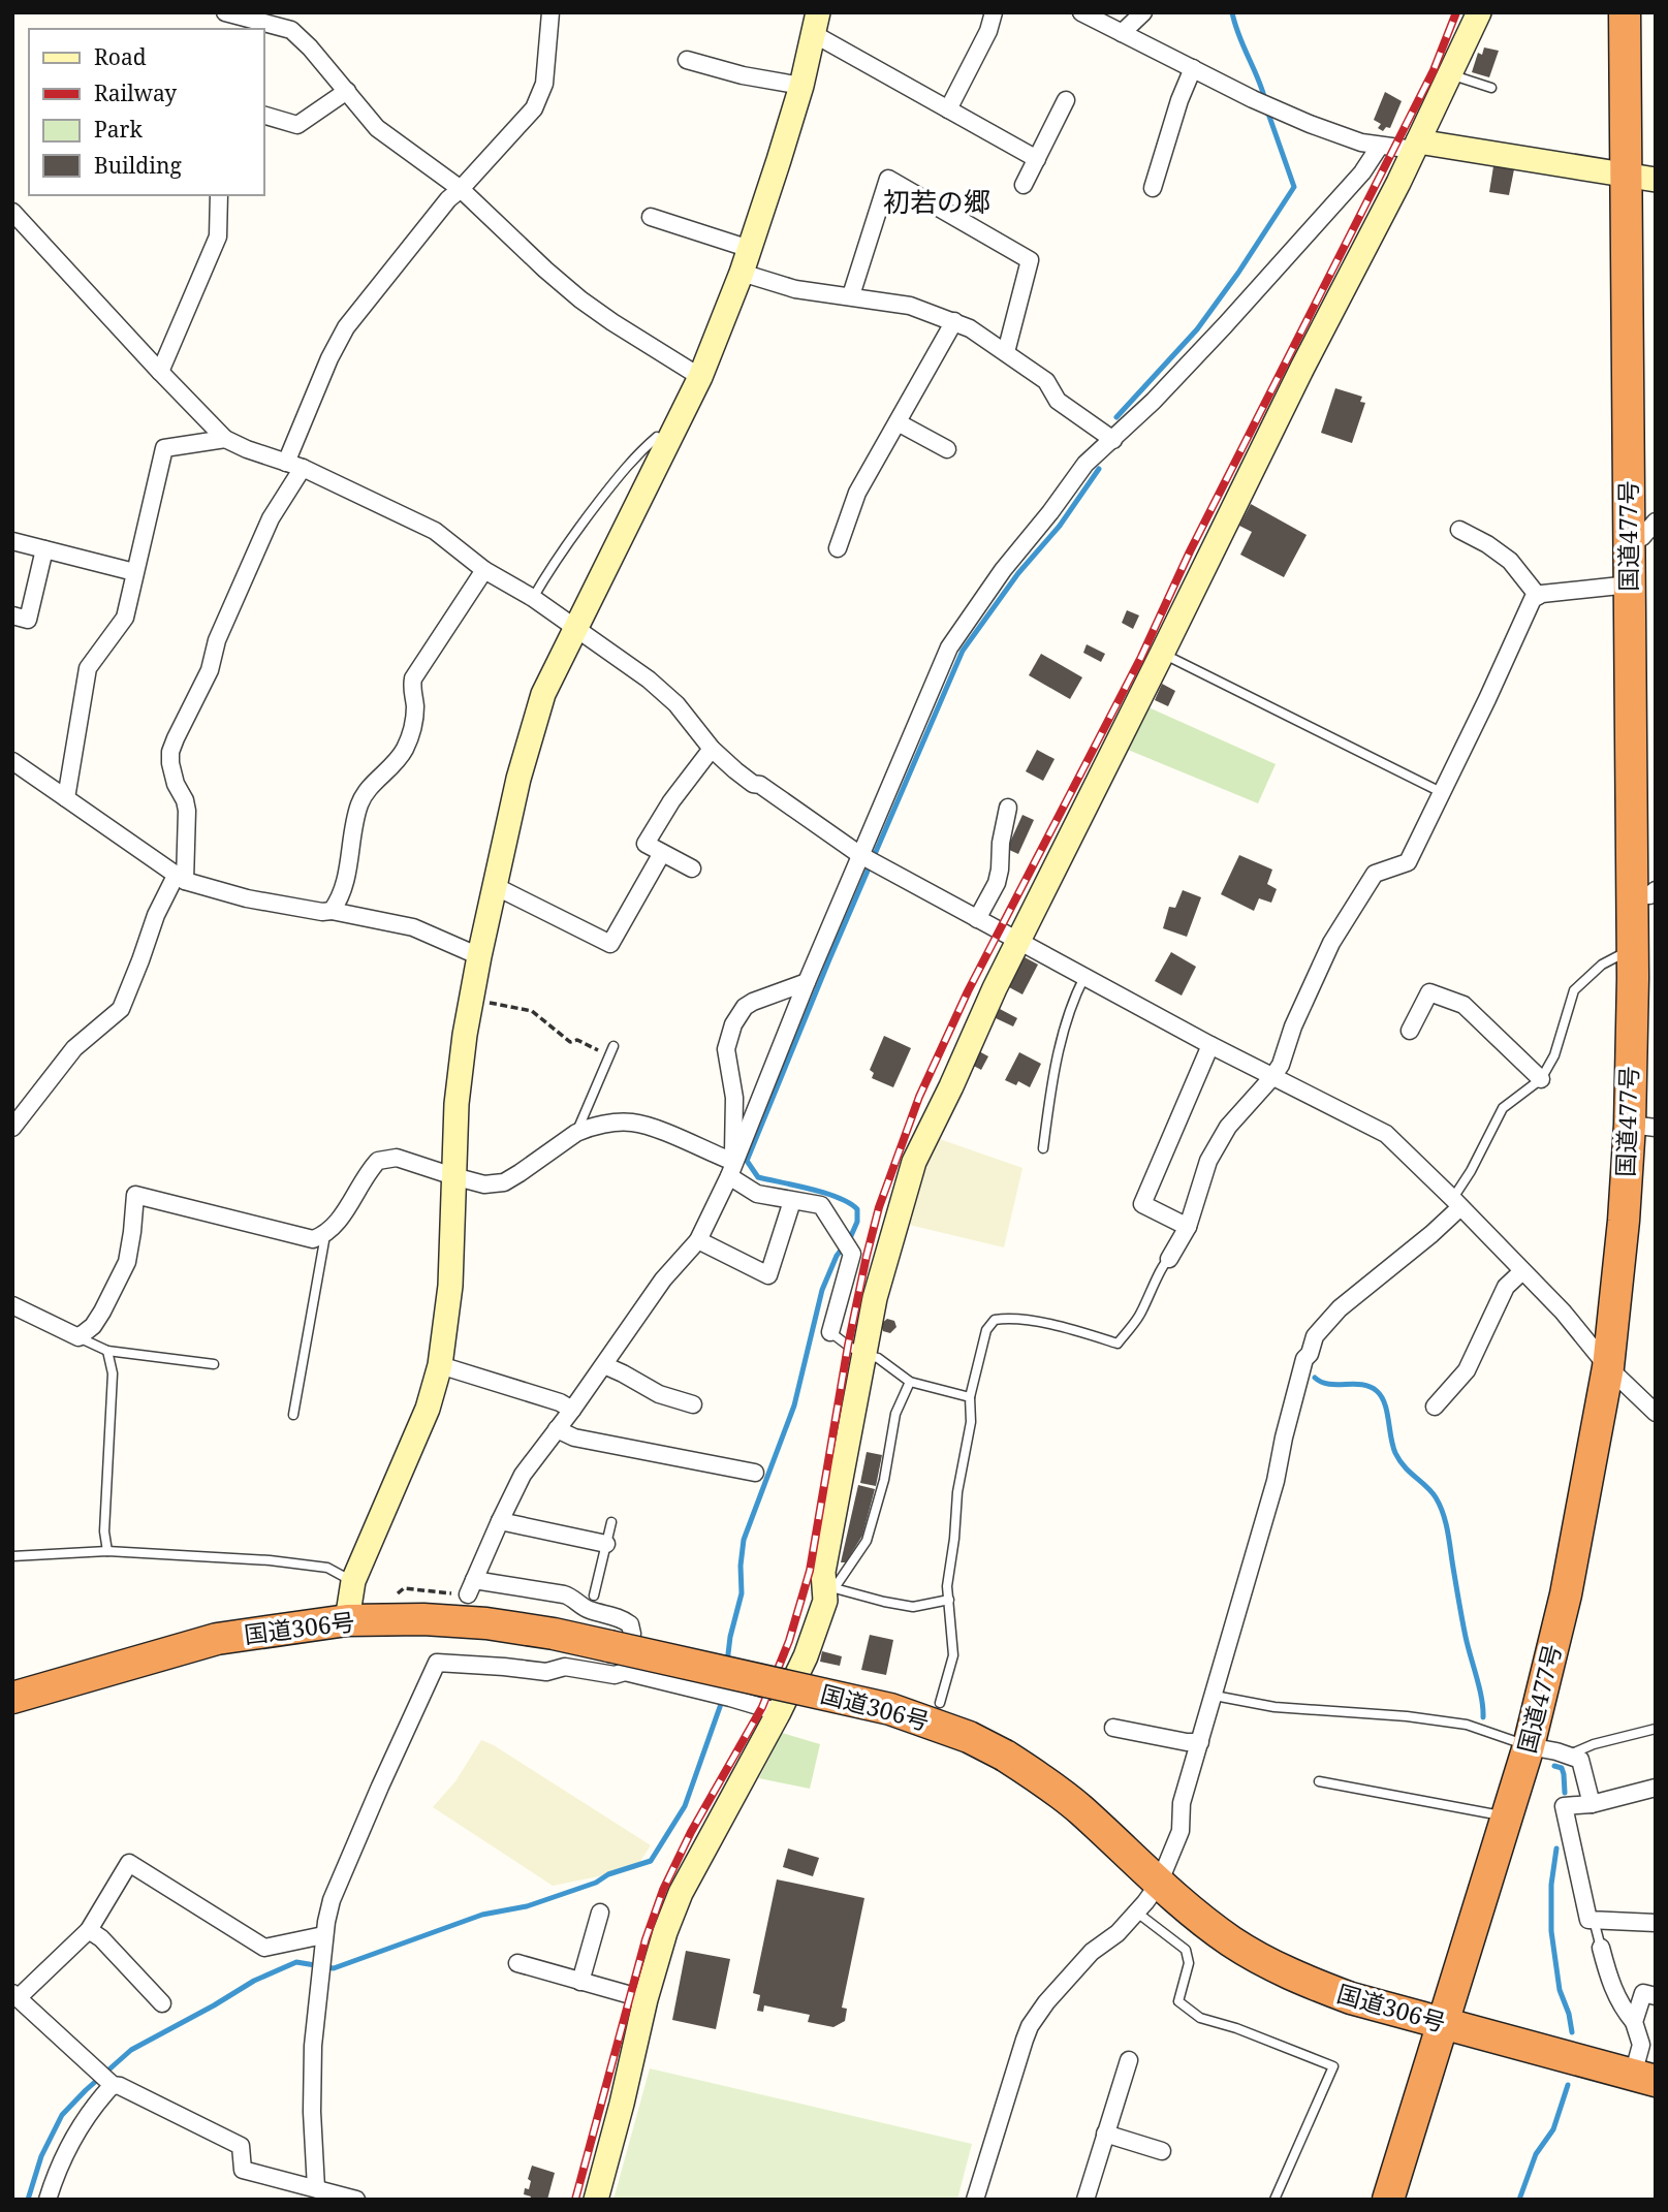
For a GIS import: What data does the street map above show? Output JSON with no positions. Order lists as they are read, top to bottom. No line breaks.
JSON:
{"streets":{"highway":["国道477号","国道306号"]},"crossings":[["国道477号","国道306号"]],"districts":["初若の郷"],"legend":["Road","Railway","Park","Building"]}
